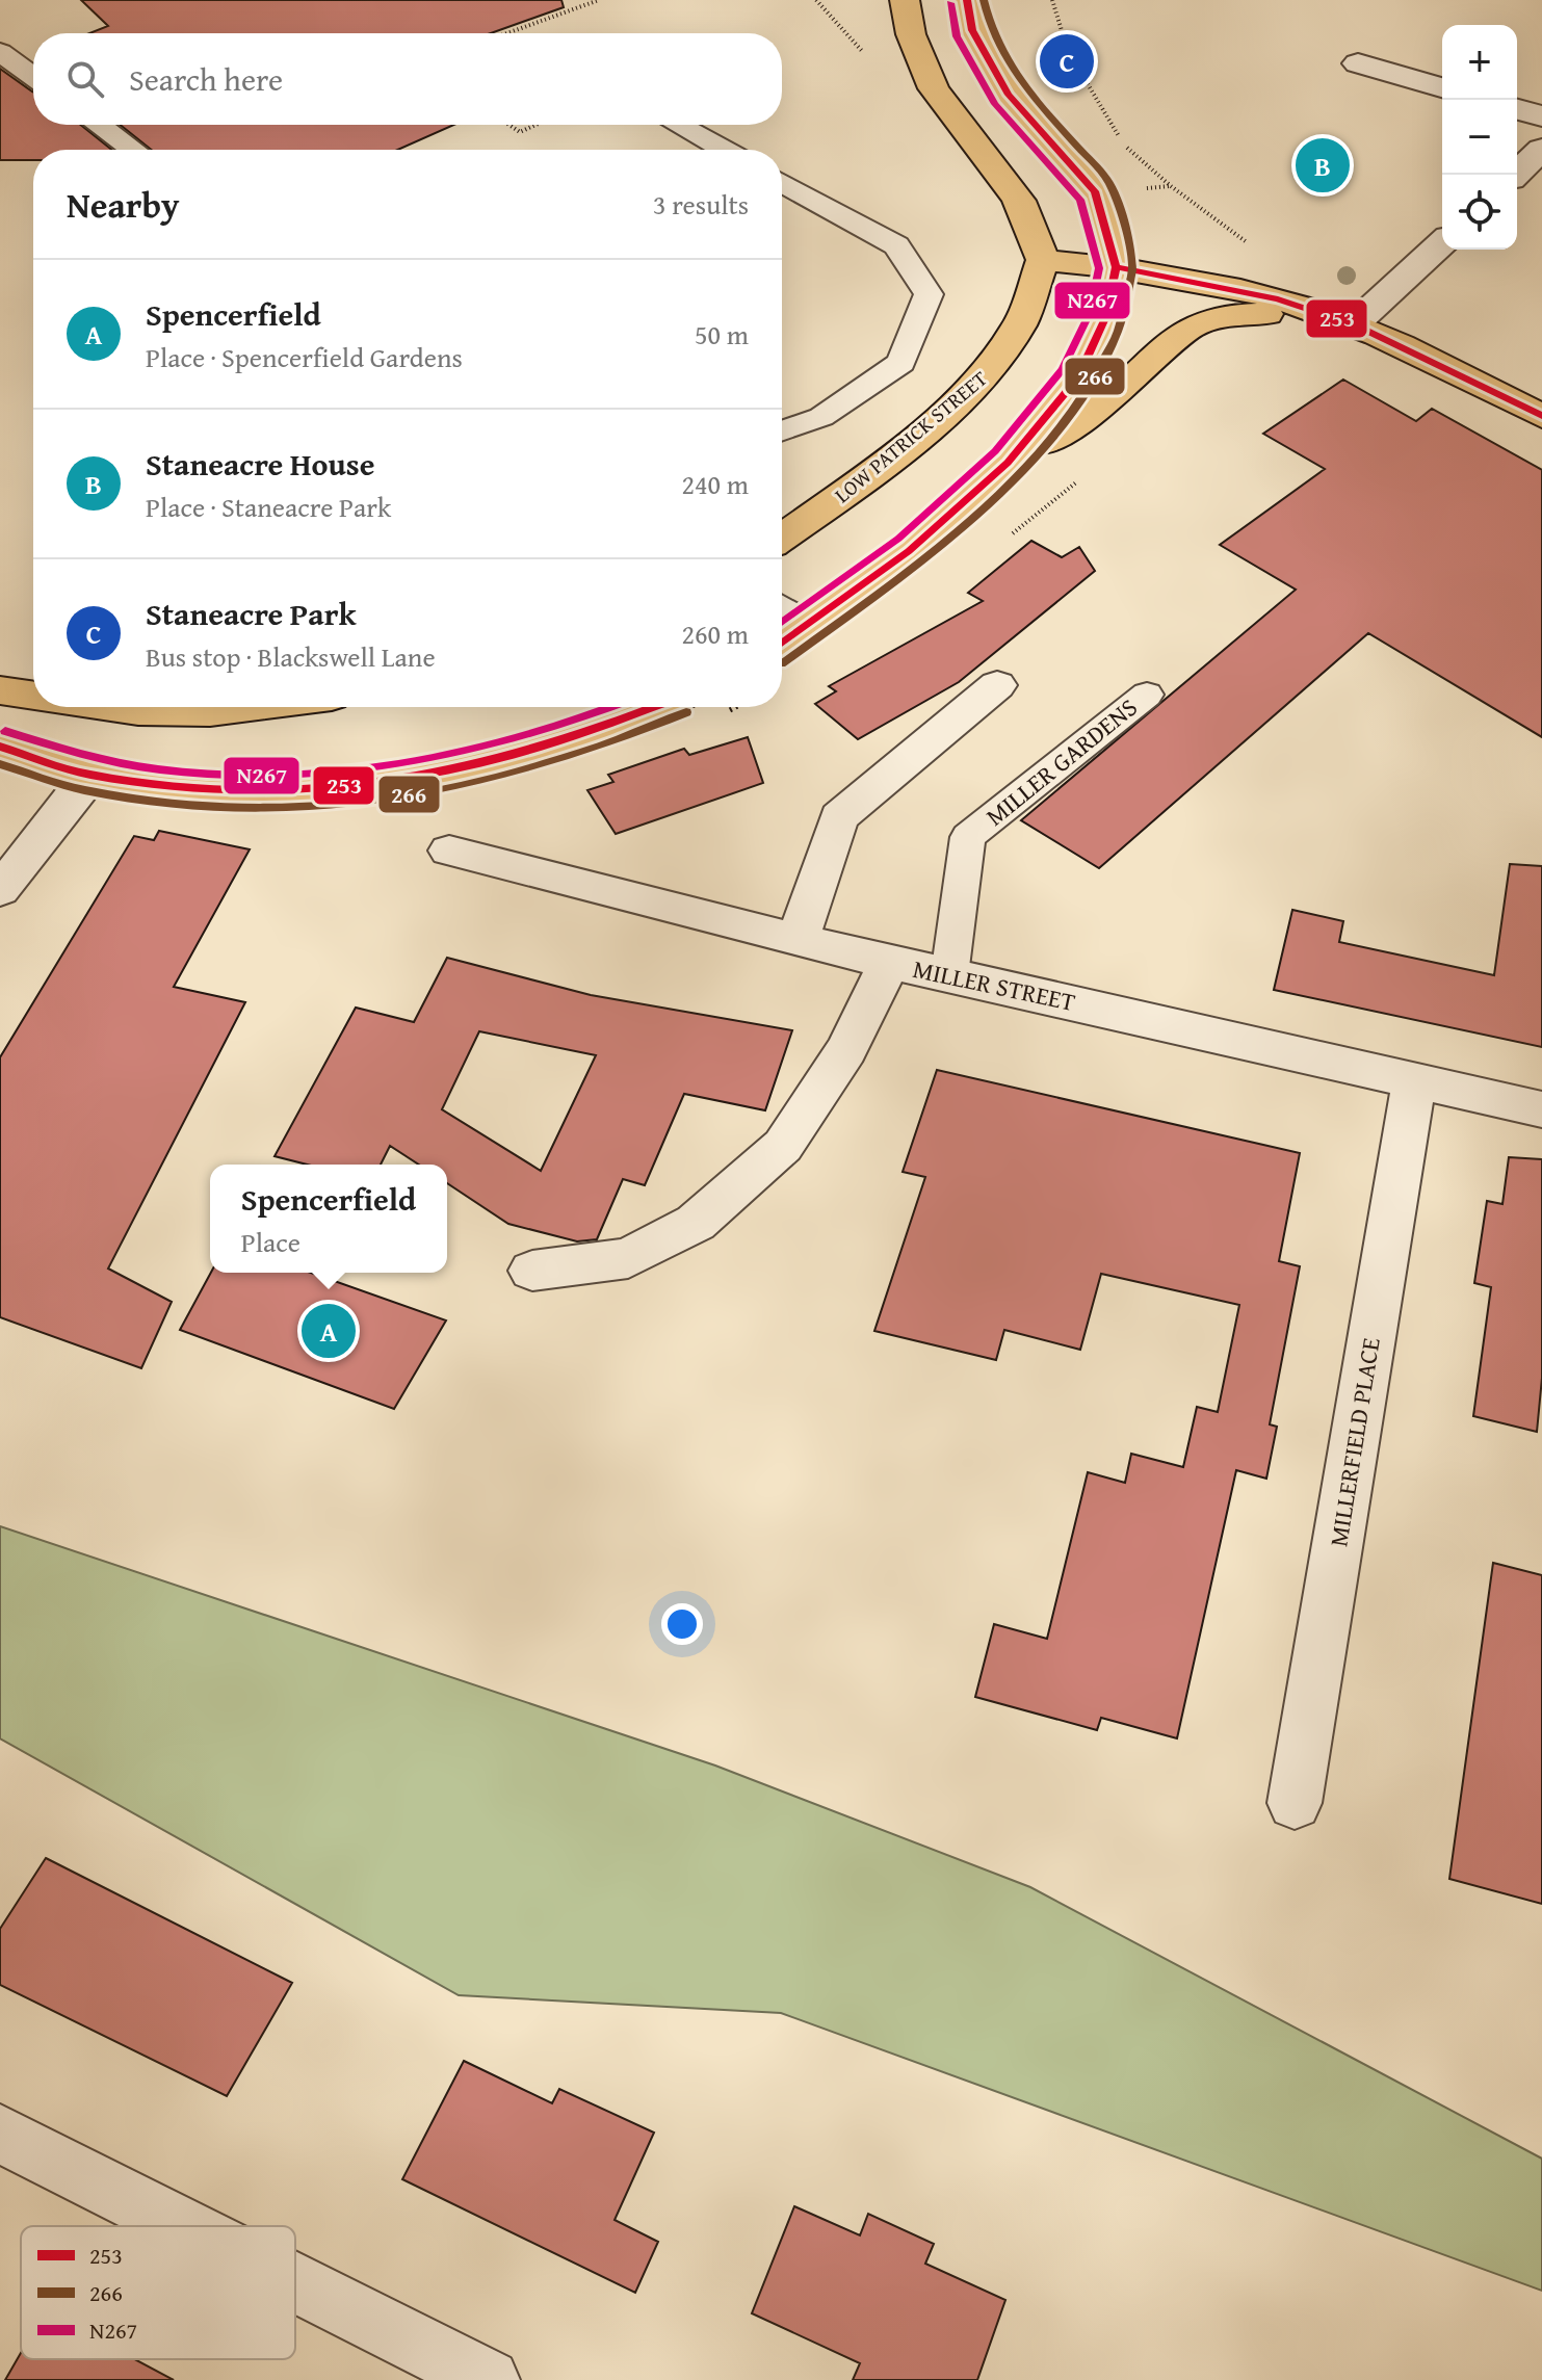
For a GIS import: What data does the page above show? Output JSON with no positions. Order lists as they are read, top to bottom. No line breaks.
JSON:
{"streets":{"main road":["LOW PATRICK STREET"],"street":["MILLER STREET","MILLERFIELD PLACE"],"lane":["MILLER GARDENS"]},"crossings":[["MILLER GARDENS","MILLER STREET"],["MILLER STREET","MILLERFIELD PLACE"]],"lines":["transit line 253","transit line 266","transit line N267"],"legend":["253","266","N267"],"page":{"map_buttons":["+","−"],"pins":["C","B","A"],"search":"Search here","heading":["Nearby","3 results"],"list":[{"mark":"A","name":"Spencerfield","note":"Place · Spencerfield Gardens","value":"50 m"},{"mark":"B","name":"Staneacre House","note":"Place · Staneacre Park","value":"240 m"},{"mark":"C","name":"Staneacre Park","note":"Bus stop · Blackswell Lane","value":"260 m"}],"popup":["Spencerfield","Place"]}}
